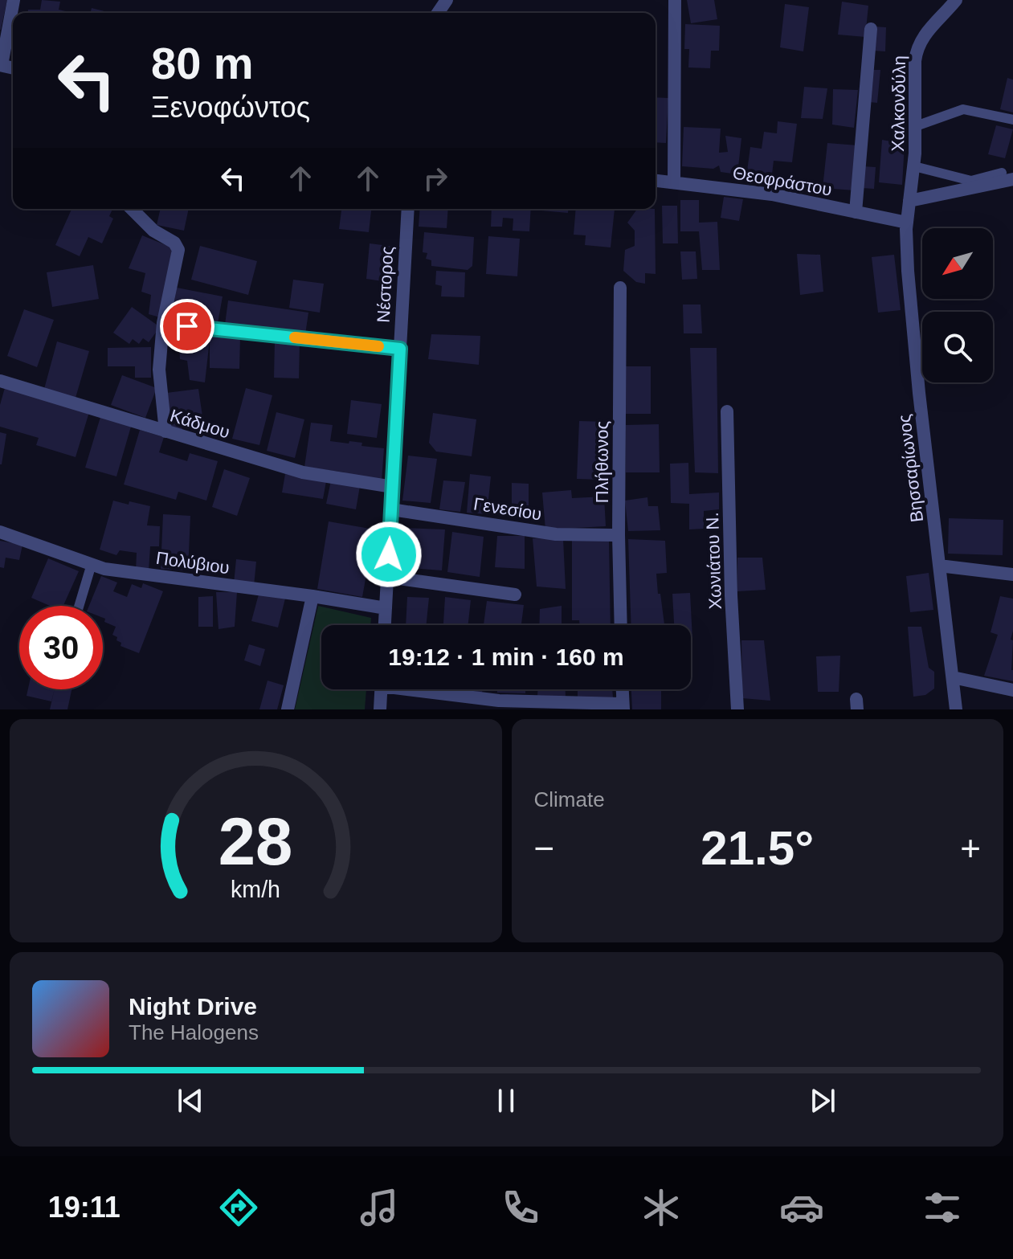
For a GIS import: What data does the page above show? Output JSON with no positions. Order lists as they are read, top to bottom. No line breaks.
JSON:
{"streets":{"street":["Χαλκονδύλη","Θεοφράστου","Νέστορος","Κάδμου","Πλήθωνος","Βησσαρίωνος","Γενεσίου","Χωνιάτου Ν.","Πολύβιου"]},"crossings":[["Χαλκονδύλη","Θεοφράστου"],["Χαλκονδύλη","Βησσαρίωνος"],["Θεοφράστου","Βησσαρίωνος"],["Νέστορος","Κάδμου"],["Νέστορος","Γενεσίου"],["Νέστορος","Πολύβιου"],["Πλήθωνος","Γενεσίου"]],"north":"bottom left","page":{"turn":["80 m","Ξενοφώντος"],"limit":"30","trip":"19:12 · 1 min · 160 m","tile":"Climate","heat":["−","21.5°","+"],"song":["Night Drive","The Halogens"],"tabs":"19:11","gauge":["28","km/h"]}}
